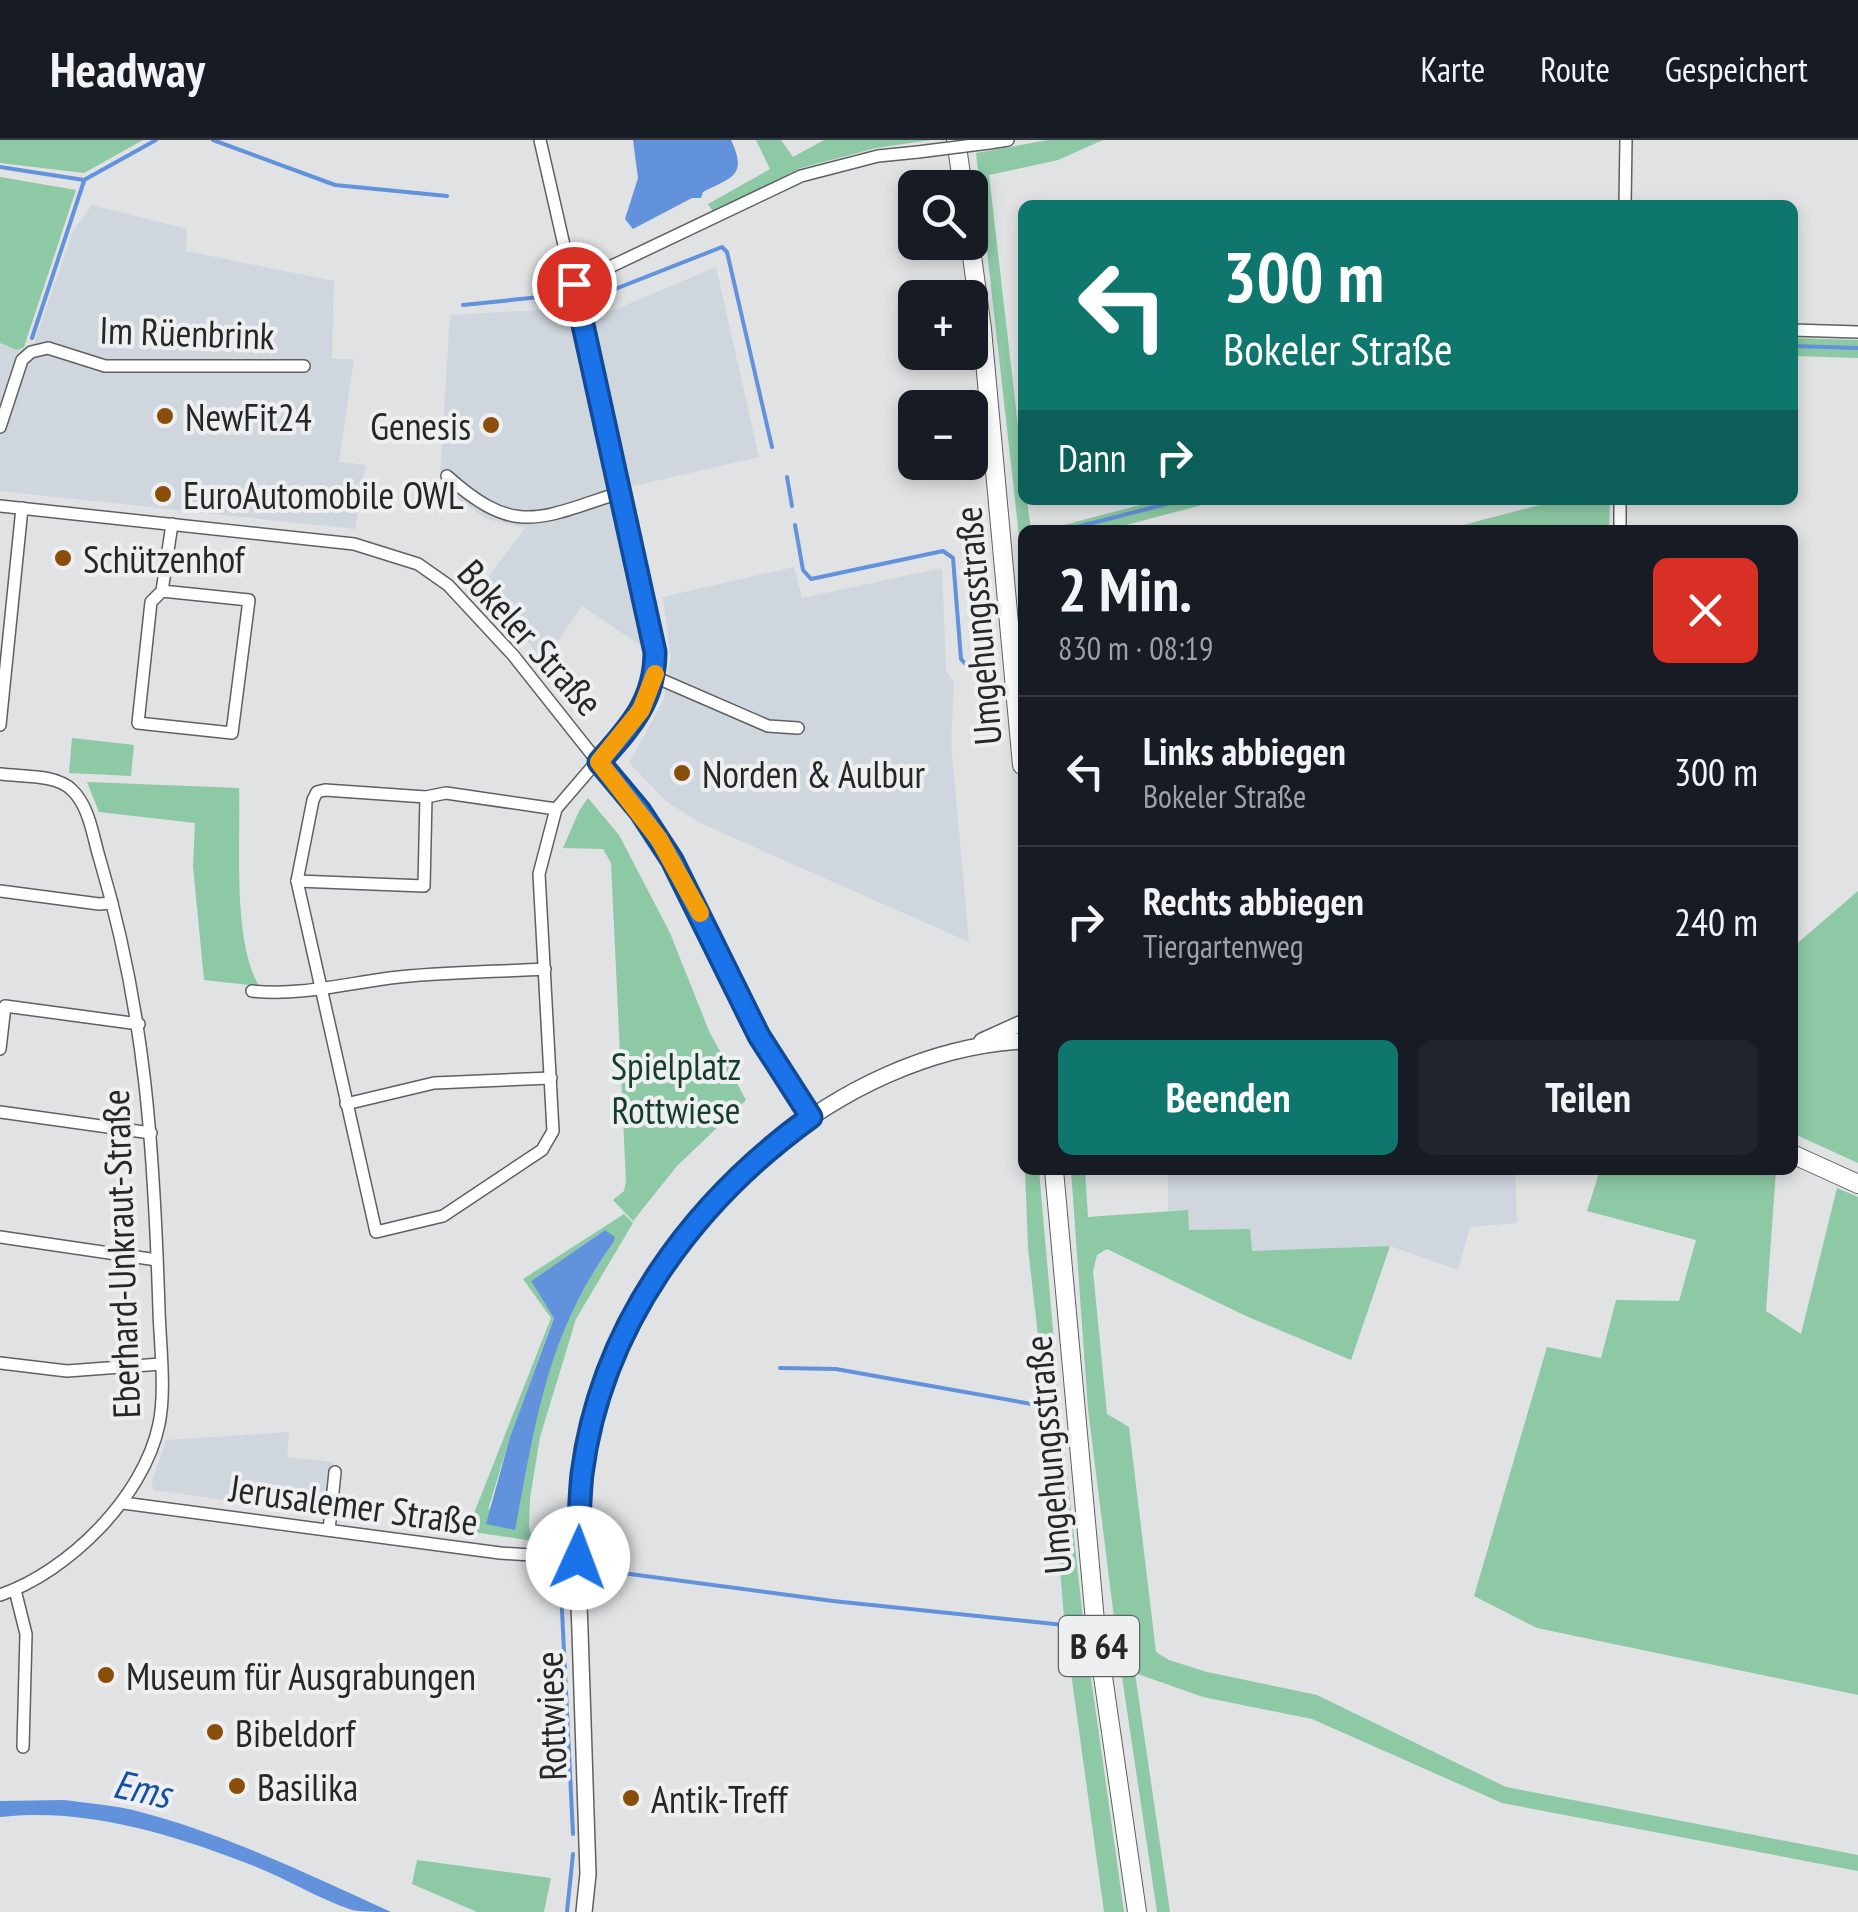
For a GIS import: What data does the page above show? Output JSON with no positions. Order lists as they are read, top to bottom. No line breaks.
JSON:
{"streets":{"main road":["Umgehungsstraße","B 64"],"street":["Im Rüenbrink","Bokeler Straße","Eberhard-Unkraut-Straße","Jerusalemer Straße","Rottwiese"]},"crossings":[["Bokeler Straße","Rottwiese"],["Eberhard-Unkraut-Straße","Jerusalemer Straße"],["Jerusalemer Straße","Rottwiese"]],"water":["Ems"],"parks":["Spielplatz Rottwiese"],"places":["NewFit24","Genesis","EuroAutomobile OWL","Schützenhof","Norden & Aulbur","Museum für Ausgrabungen","Bibeldorf","Basilika","Antik-Treff"],"page":{"header":"Headway","nav":["Karte","Route","Gespeichert"],"map_buttons":["+","−"],"turn":["300 m","Bokeler Straße"],"then":"Dann","heading":["2 Min.","830 m · 08:19"],"list":[{"name":"Links abbiegen","note":"Bokeler Straße","value":"300 m"},{"name":"Rechts abbiegen","note":"Tiergartenweg","value":"240 m"}],"buttons":["Beenden","Teilen"]}}
